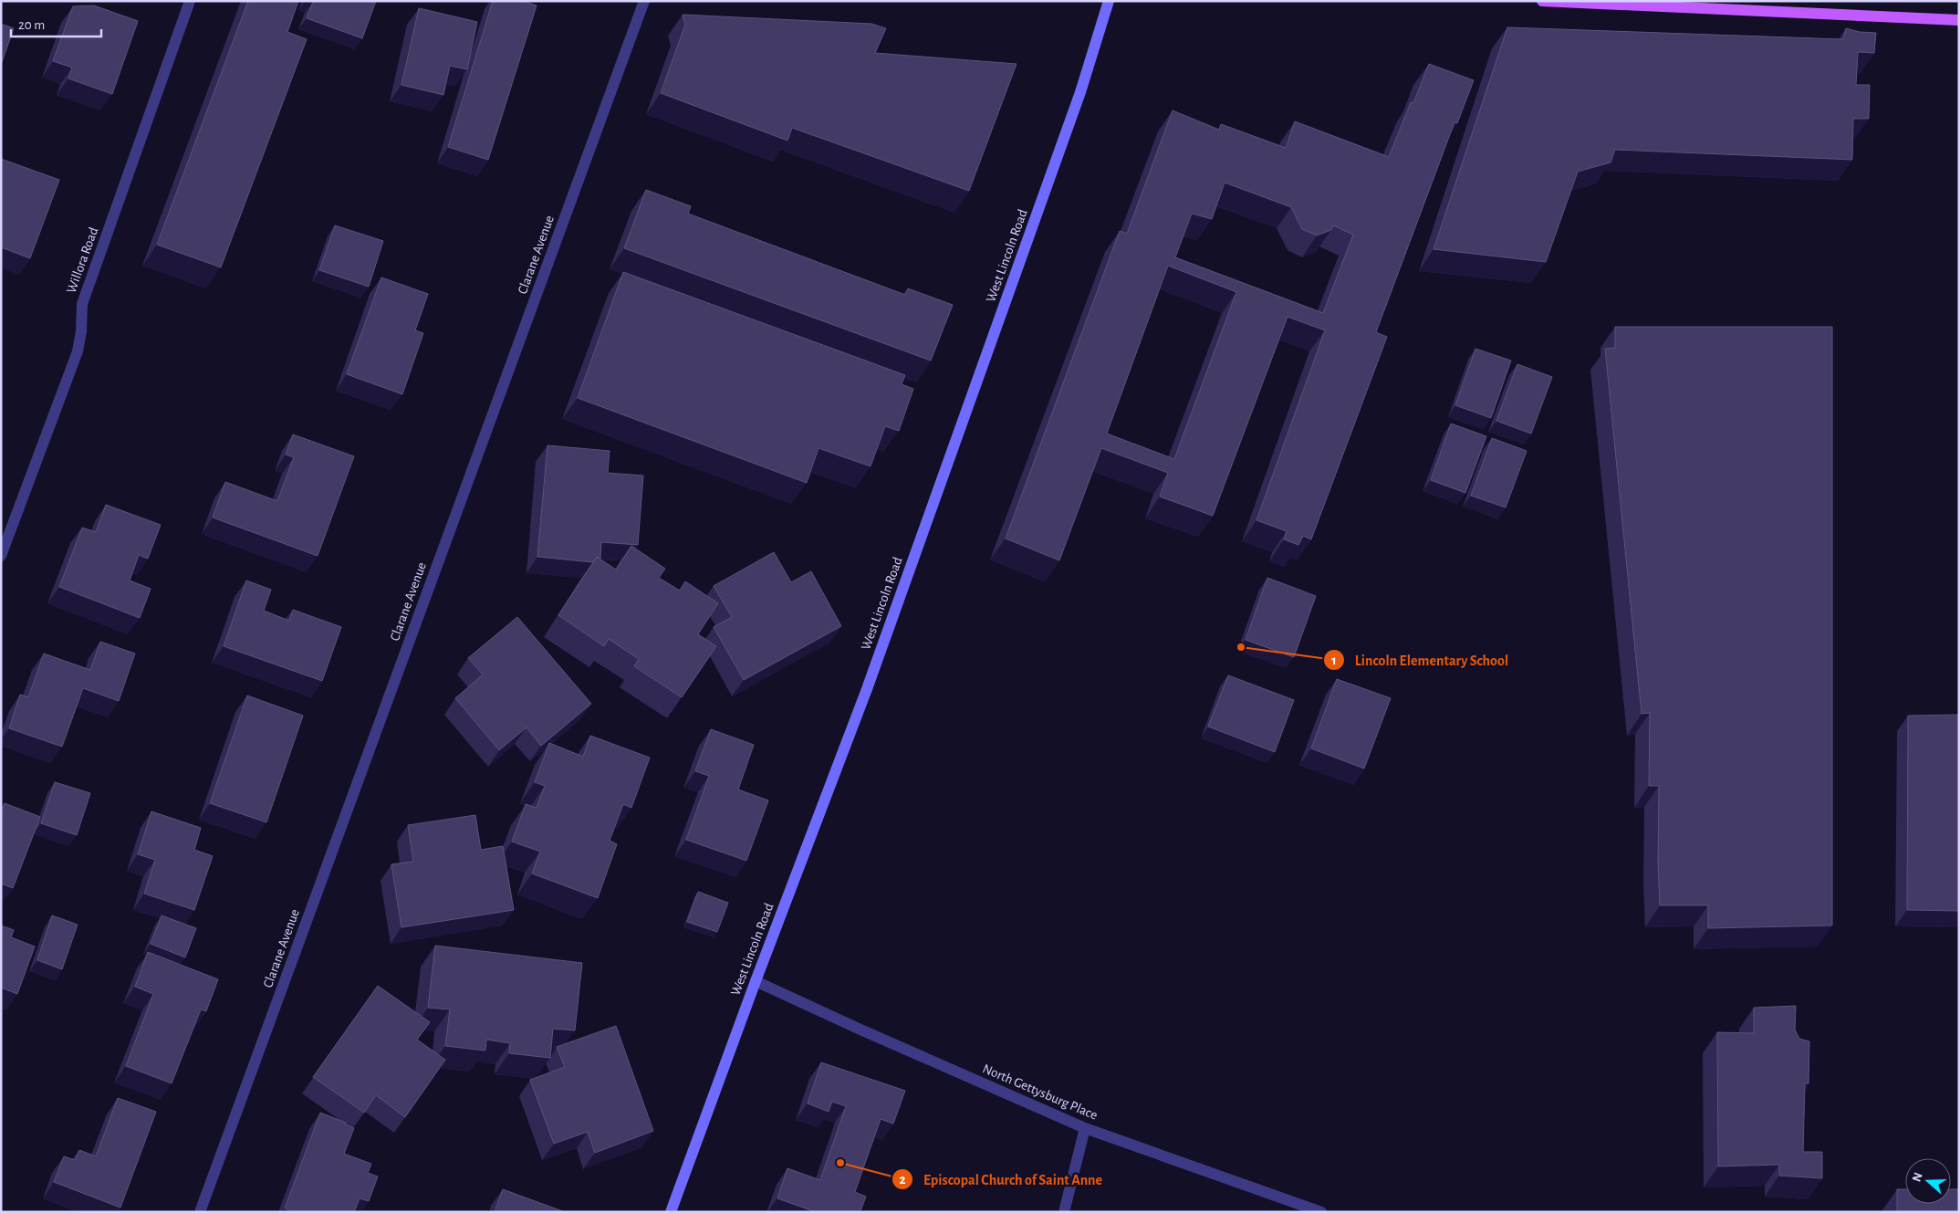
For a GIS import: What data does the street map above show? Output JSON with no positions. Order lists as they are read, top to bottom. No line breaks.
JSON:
{"streets":{"street":["Clarane Avenue","West Lincoln Road","Willora Road","North Gettysburg Place"]},"crossings":[["West Lincoln Road","North Gettysburg Place"]],"places":["Lincoln Elementary School","Episcopal Church of Saint Anne"],"scale_bar":"20 m","north":"left"}
